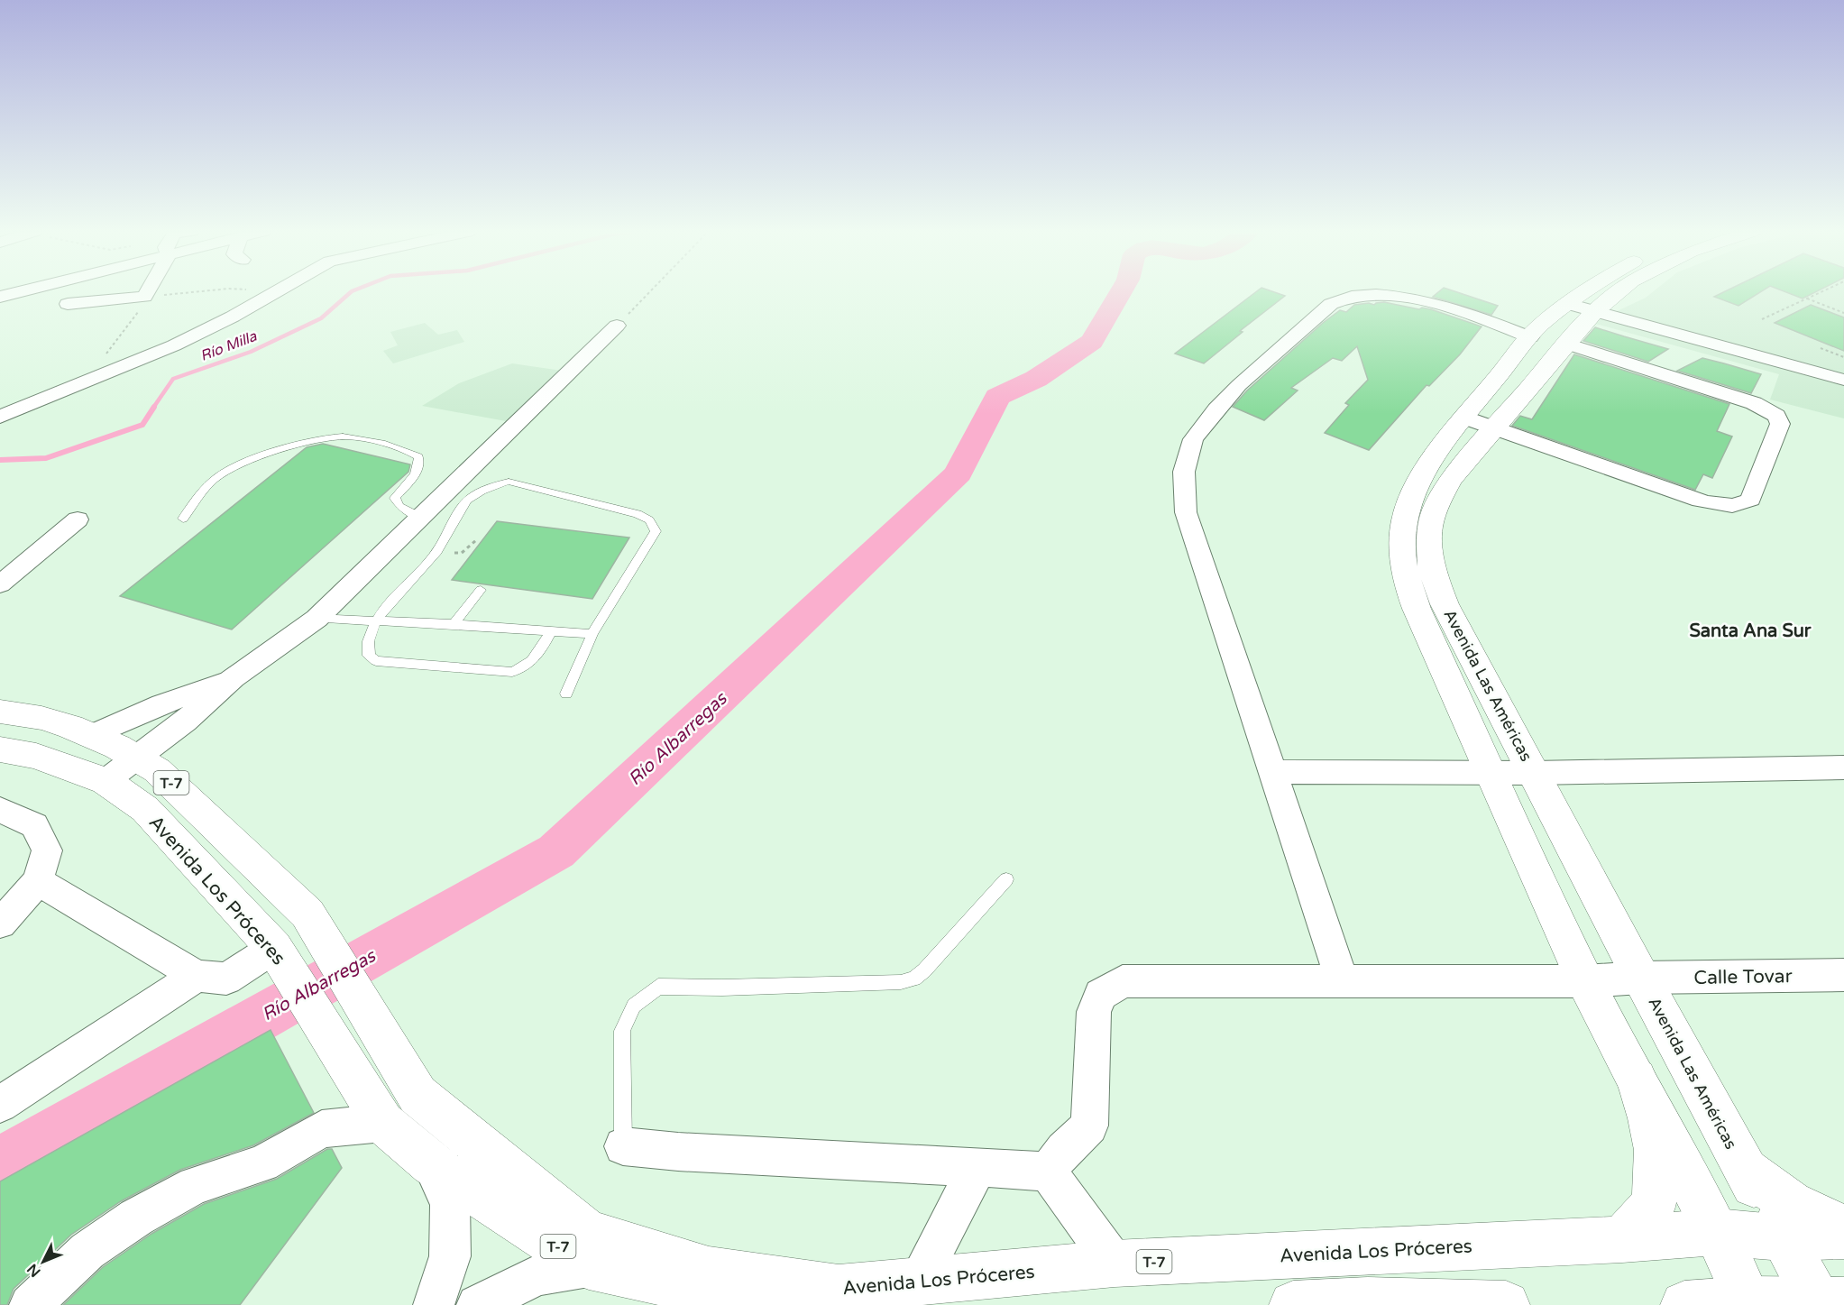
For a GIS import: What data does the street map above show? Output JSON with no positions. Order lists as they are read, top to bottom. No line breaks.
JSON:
{"streets":{"main road":["Avenida Las Américas","T-7","Avenida Los Próceres"],"street":["Calle Tovar"]},"crossings":[["Avenida Las Américas","Avenida Los Próceres"],["Avenida Las Américas","Calle Tovar"]],"districts":["Santa Ana Sur"],"water":["Río Milla","Río Albarregas"],"north":"bottom left"}
